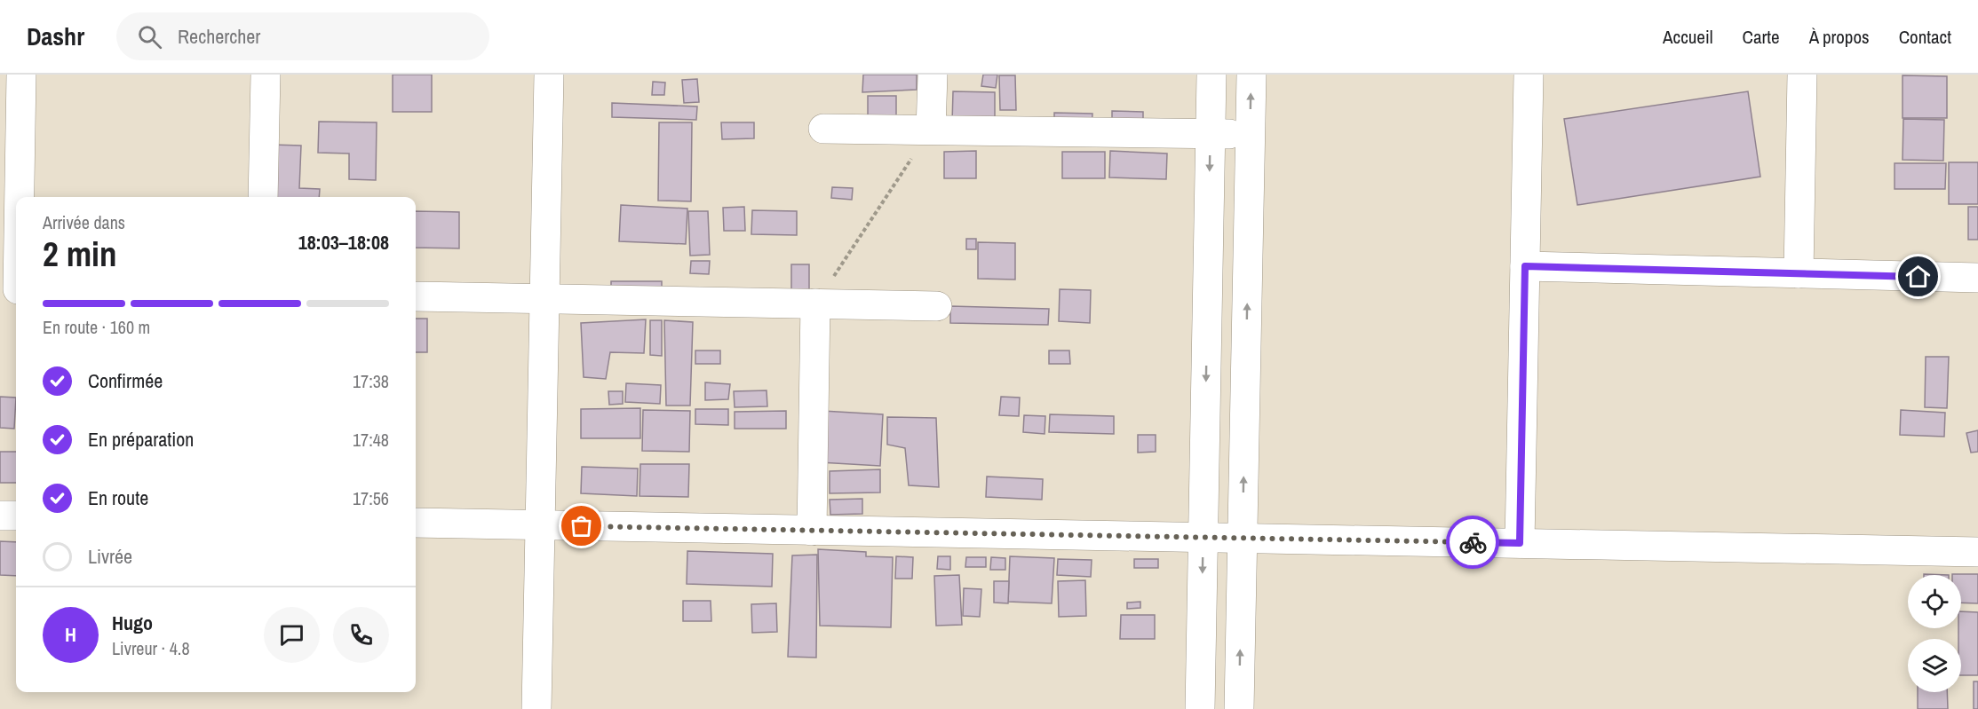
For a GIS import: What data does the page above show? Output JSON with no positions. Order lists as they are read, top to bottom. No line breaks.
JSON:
{"page":{"header":"Dashr","search":"Rechercher","nav":["Accueil","Carte","À propos","Contact"],"heading":["2 min","Arrivée dans","18:03–18:08"],"panel":["Hugo","Livreur · 4.8"],"bar":"En route · 160 m","list":[["Confirmée","17:38"],["En préparation","17:48"],["En route","17:56"],"Livrée"],"round":"H"}}
